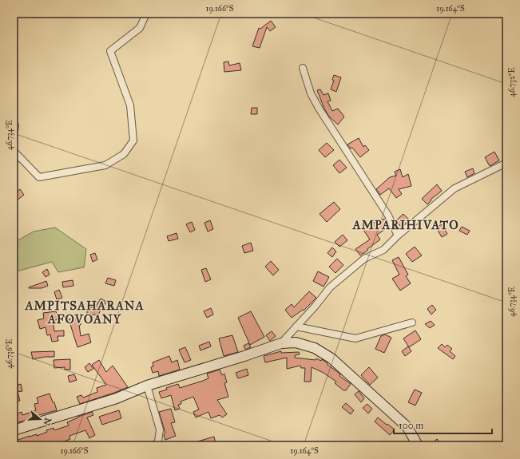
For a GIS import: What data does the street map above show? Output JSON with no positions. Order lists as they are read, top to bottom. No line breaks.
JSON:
{"districts":["AMPARIHIVATO","AMPITSAHARANA AFOVOANY"],"scale_bar":"100 m","north":"right","coordinates":["19.166°S","19.164°S","46.732°E","46.734°E","46.736°E"]}
